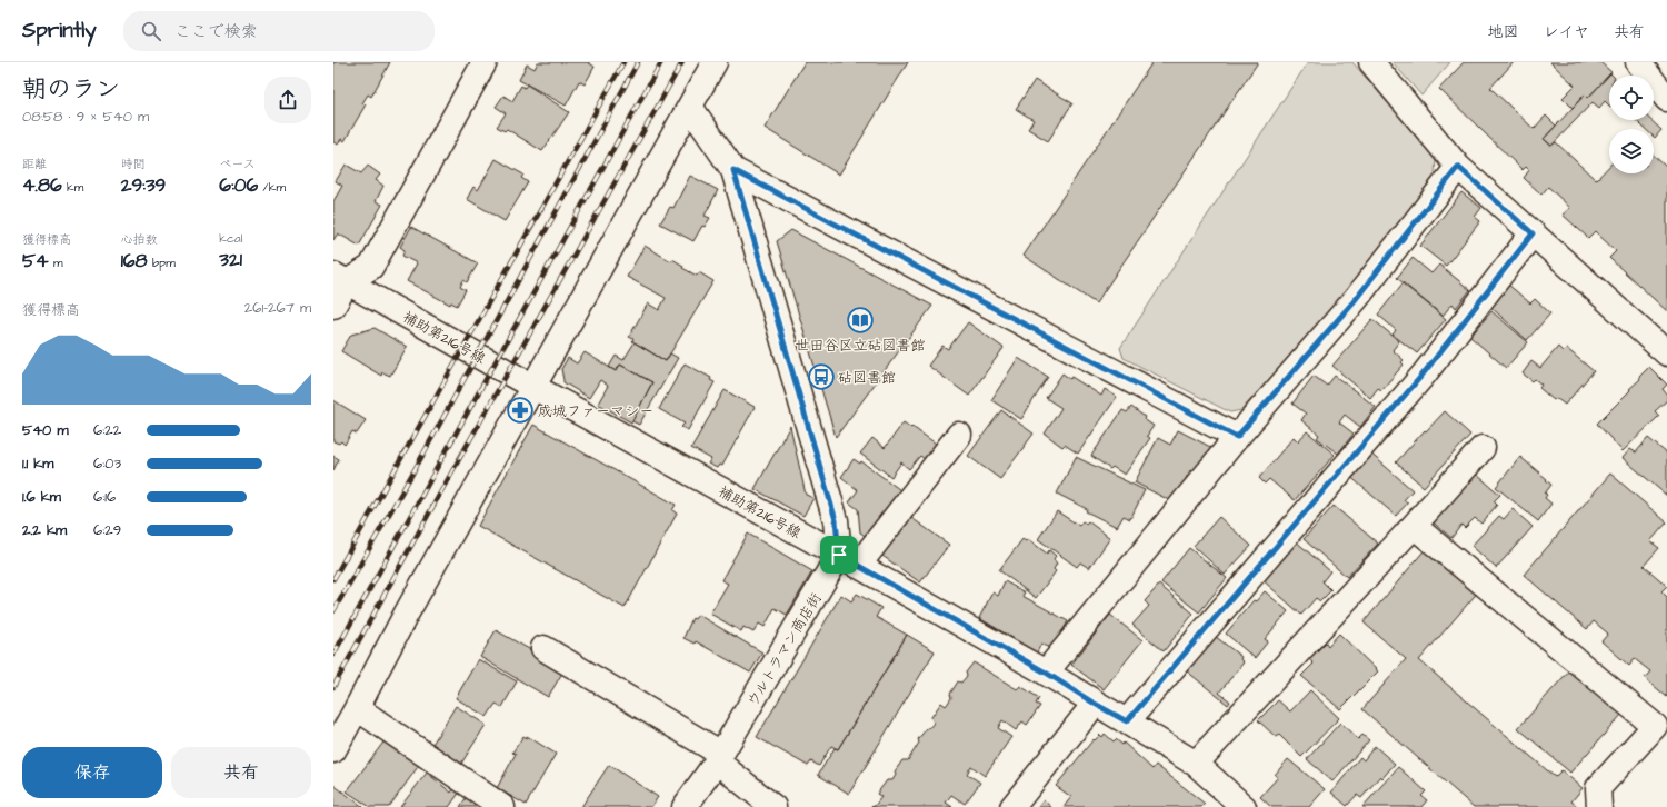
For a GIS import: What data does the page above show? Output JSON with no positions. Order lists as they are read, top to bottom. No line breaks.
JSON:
{"streets":{"street":["補助第216号線","ウルトラマン商店街"]},"crossings":[["補助第216号線","ウルトラマン商店街"]],"places":{"library":["世田谷区立砧図書館"],"bus stop":["砧図書館"],"pharmacy":["成城ファーマシー"]},"page":{"header":"Sprintly","search":"ここで検索","nav":["地図","レイヤ","共有"],"heading":["朝のラン","08:58 · 9 × 540 m"],"stats":[["距離","4.86 km"],["時間","29:39"],["ペース","6:06 /km"],["獲得標高","54 m"],["心拍数","168 bpm"],["kcal","321"]],"chart":["獲得標高","261–267 m"],"list":[{"name":"540 m","note":"6:22"},{"name":"1.1 km","note":"6:03"},{"name":"1.6 km","note":"6:16"},{"name":"2.2 km","note":"6:29"}],"buttons":["保存","共有"]}}
